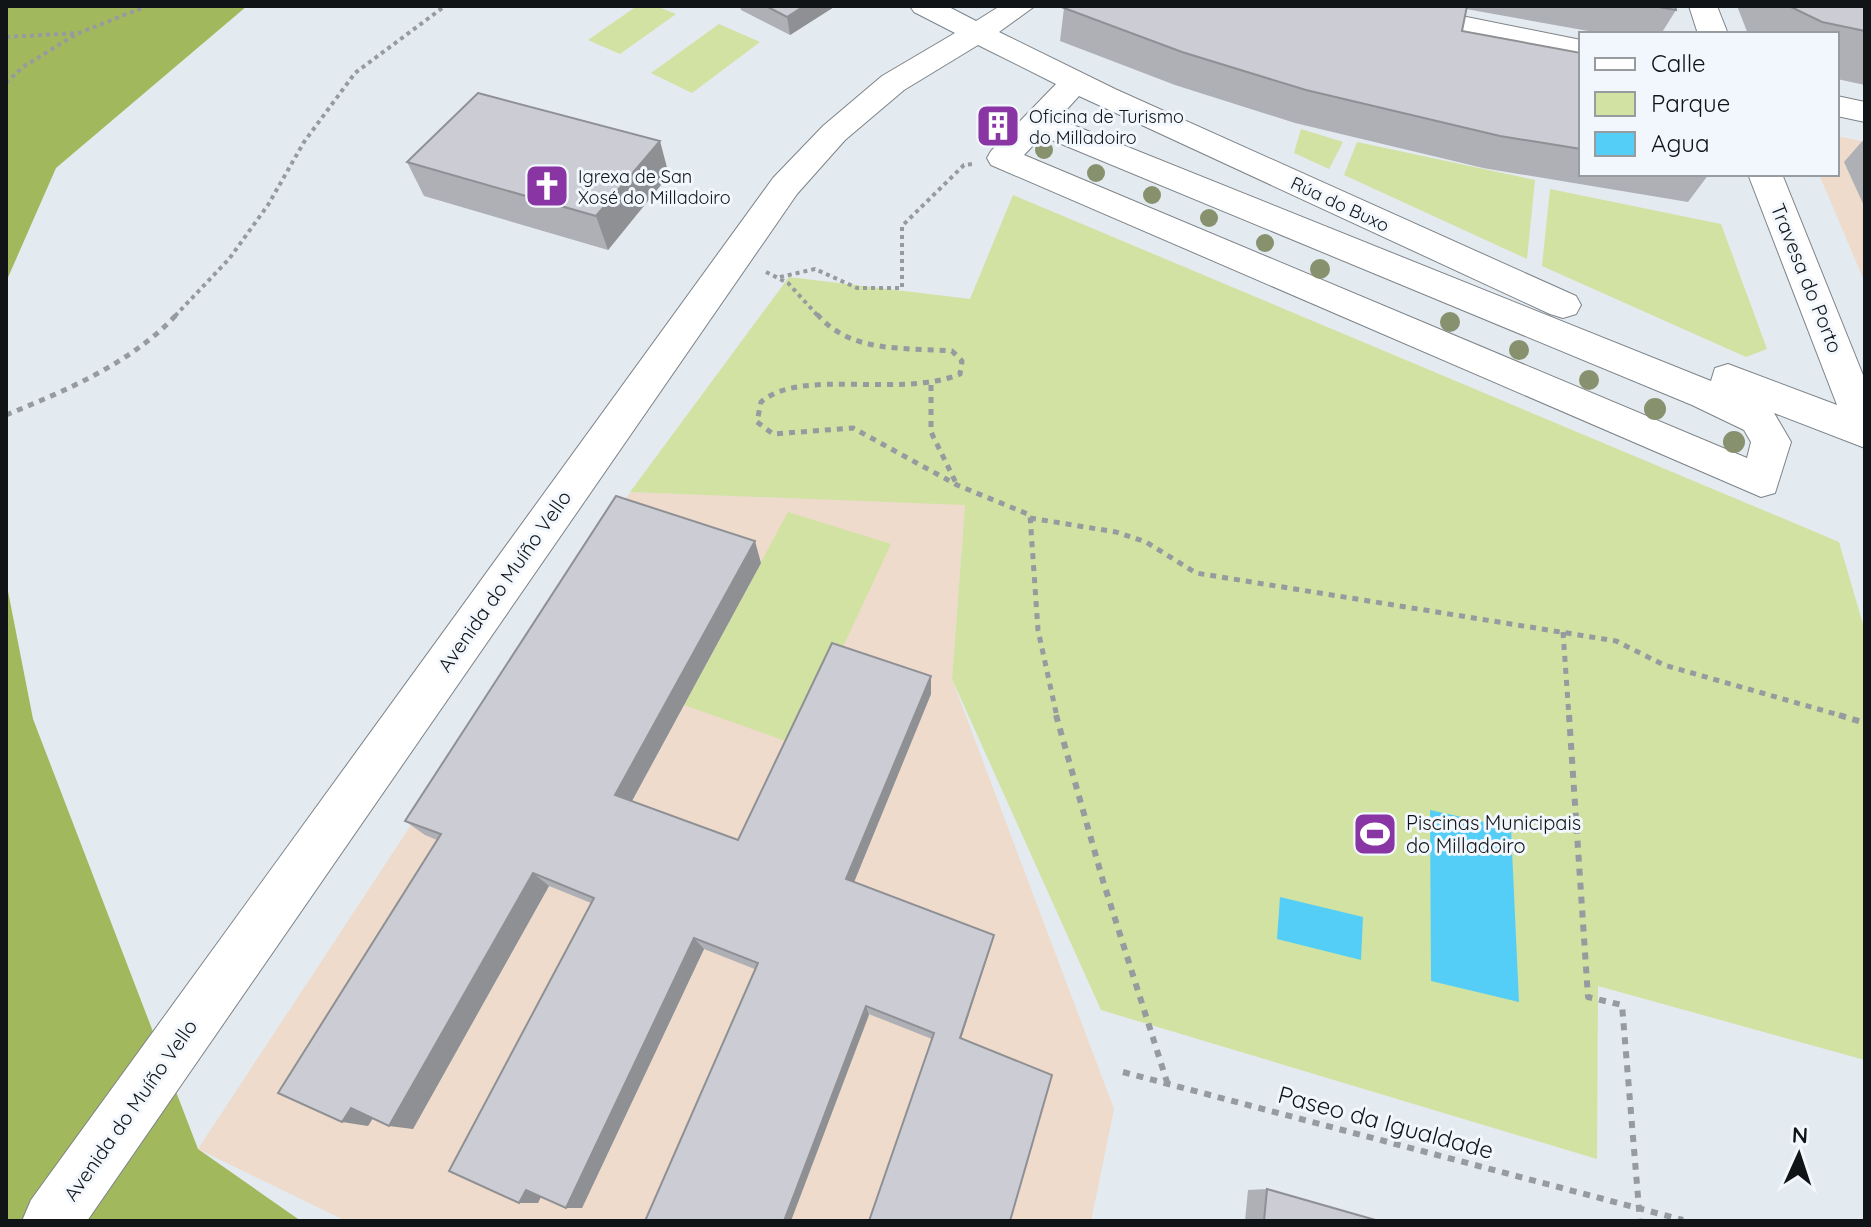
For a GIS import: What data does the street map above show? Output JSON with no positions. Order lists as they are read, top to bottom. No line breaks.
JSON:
{"streets":{"street":["Rúa do Buxo","Travesa do Porto","Avenida do Muíño Vello"],"path":["Paseo da Igualdade"]},"crossings":[["Rúa do Buxo","Travesa do Porto"],["Rúa do Buxo","Avenida do Muíño Vello"]],"places":{"building":["Oficina de Turismo do Milladoiro"],"church":["Igrexa de San Xosé do Milladoiro"],"sports":["Piscinas Municipais do Milladoiro"]},"legend":["Calle","Parque","Agua"],"north":"top"}
